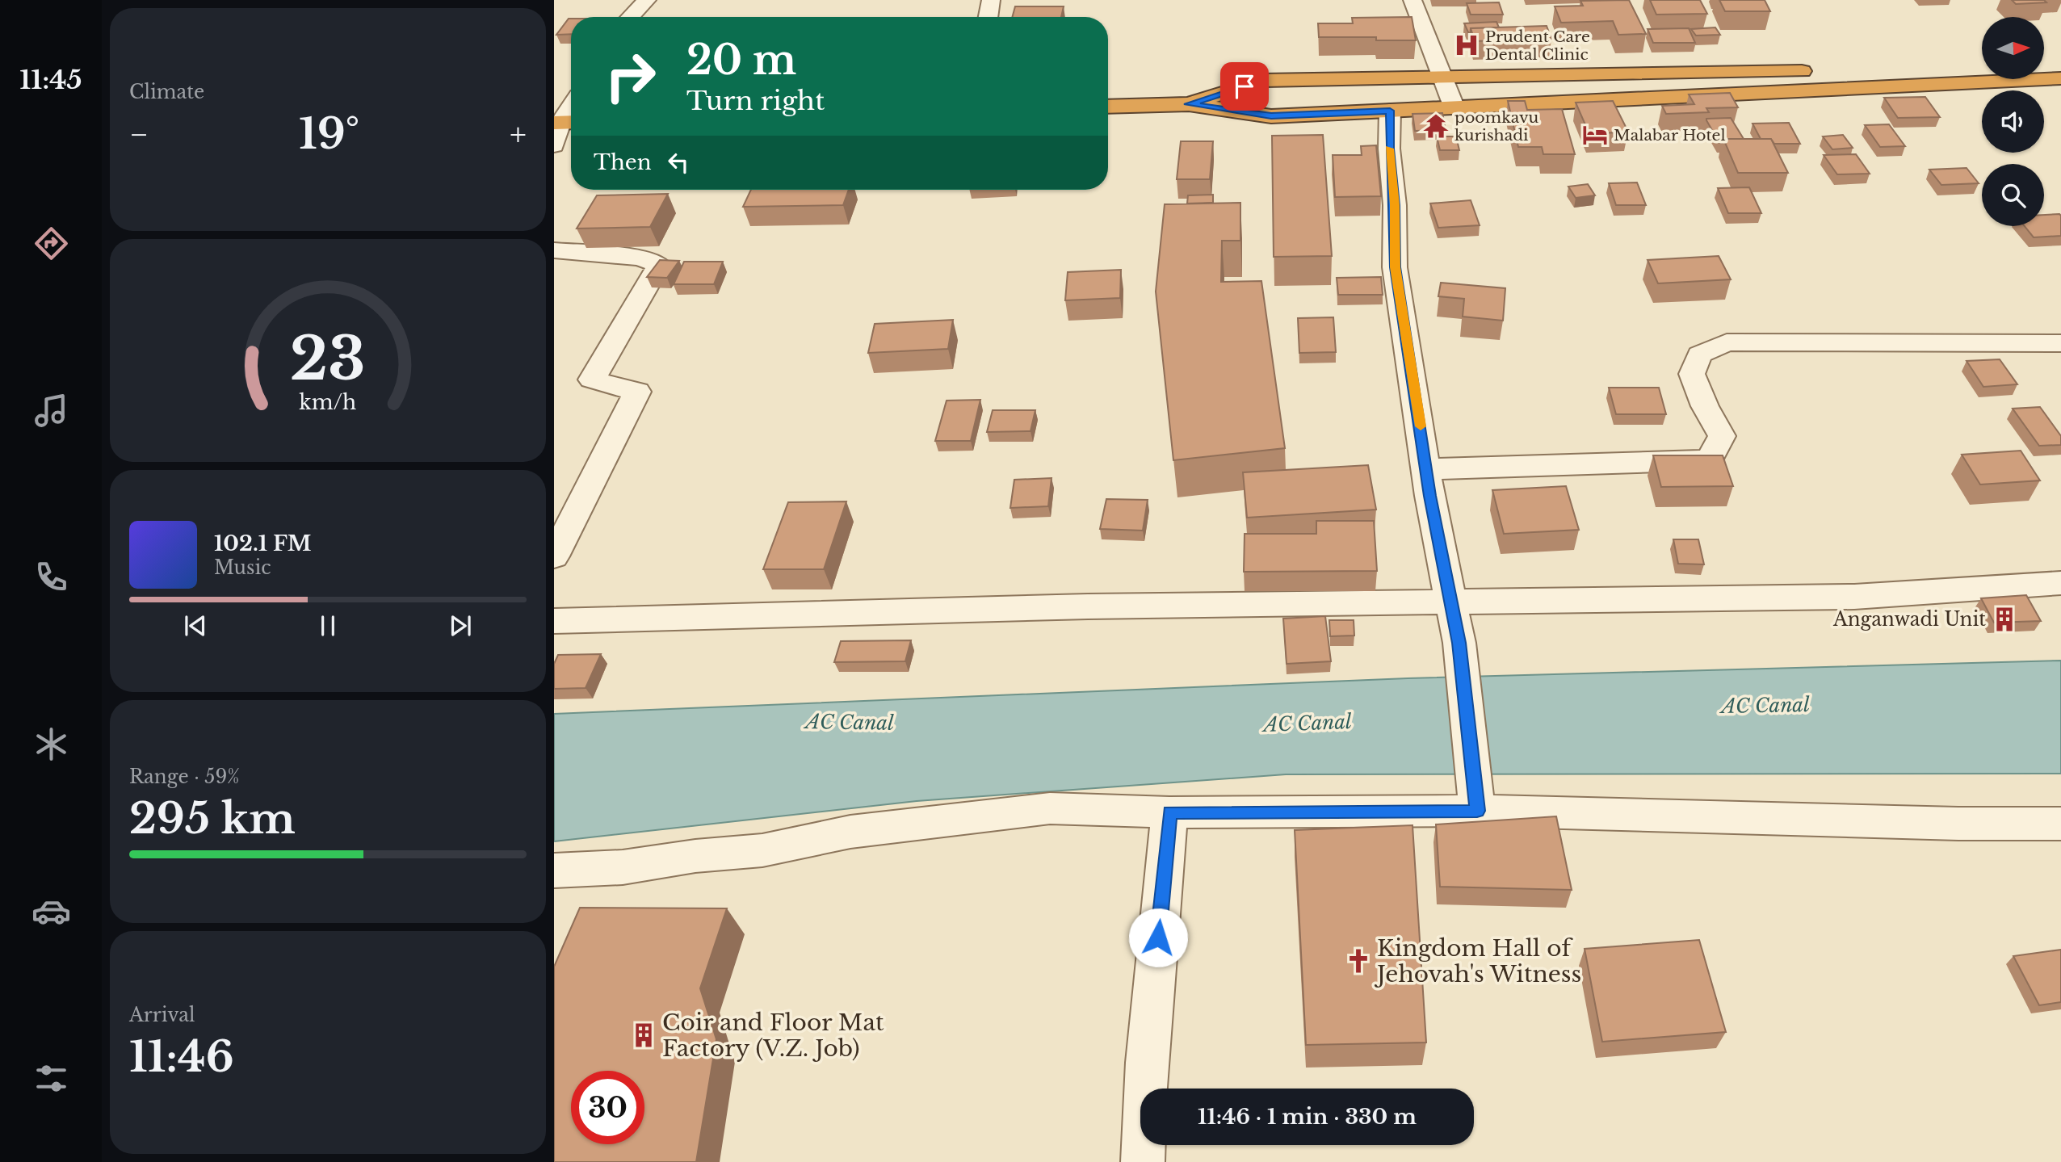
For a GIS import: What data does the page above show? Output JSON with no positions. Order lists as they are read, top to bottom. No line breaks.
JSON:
{"water":["AC Canal"],"places":{"hospital":["Prudent Care Dental Clinic"],"temple":["poomkavu kurishadi"],"hotel":["Malabar Hotel"],"building":["Anganwadi Unit","Coir and Floor Mat Factory (V.Z. Job)"],"church":["Kingdom Hall of Jehovah's Witness"]},"north":"right","page":{"tabs":"11:45","tile":["Climate",["Range · 59%","295 km"],["Arrival","11:46"]],"turn":["20 m","Turn right"],"heat":["−","19°","+"],"then":"Then","song":["102.1 FM","Music"],"limit":"30","trip":"11:46 · 1 min · 330 m","gauge":["23","km/h"]}}
